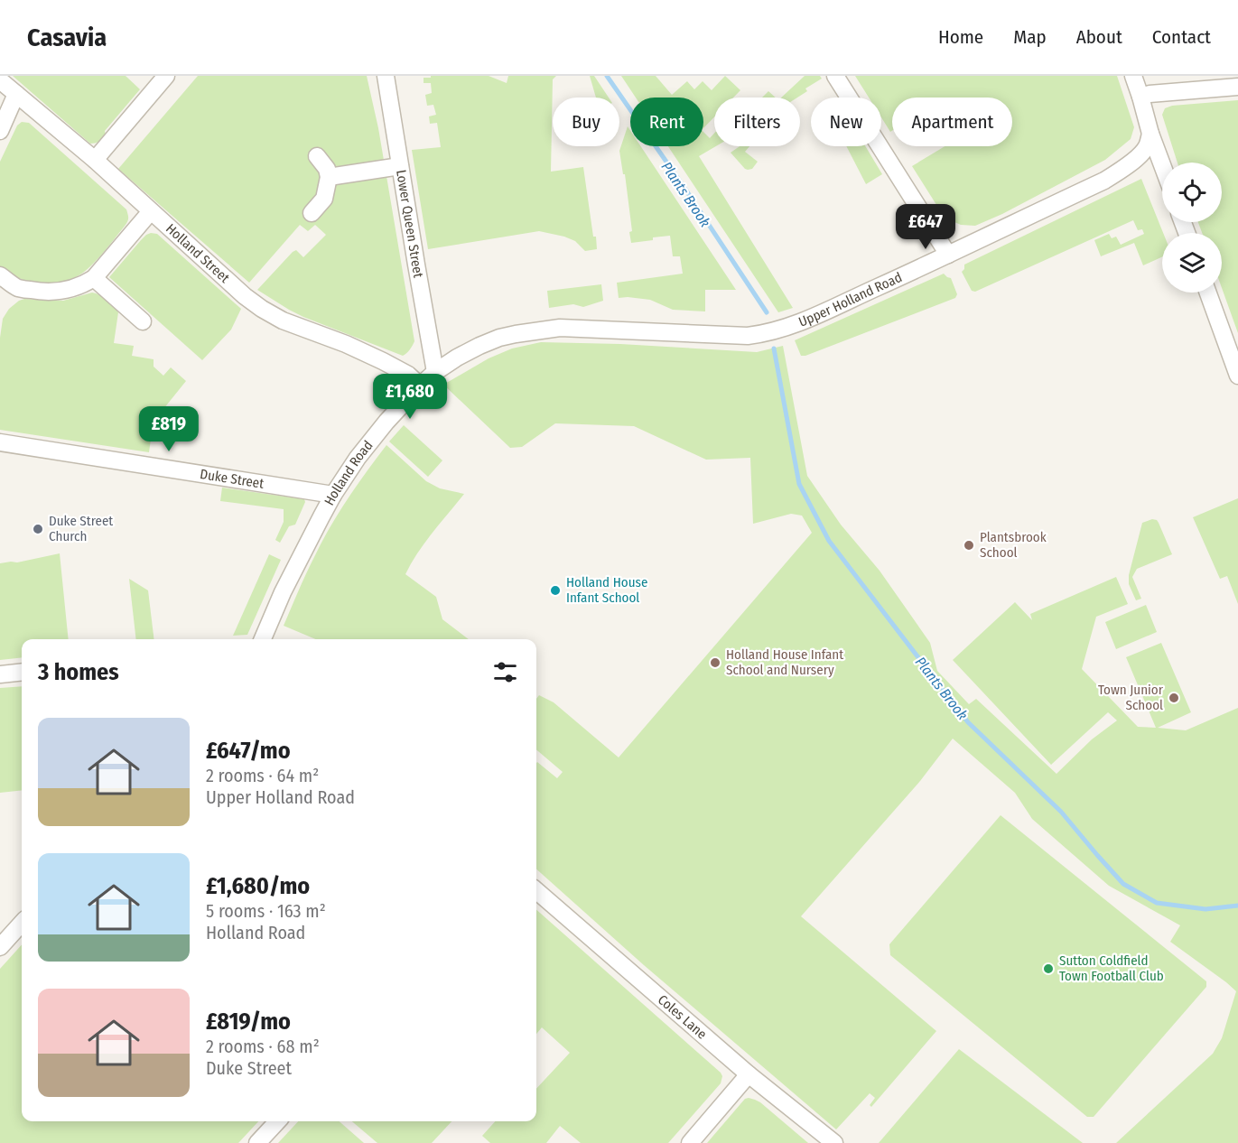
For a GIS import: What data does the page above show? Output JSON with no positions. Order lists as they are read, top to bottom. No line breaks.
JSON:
{"streets":{"street":["Lower Queen Street","Holland Street","Upper Holland Road","Holland Road","Duke Street","Coles Lane"]},"crossings":[["Lower Queen Street","Holland Road"],["Holland Street","Holland Road"],["Upper Holland Road","Holland Road"],["Holland Road","Duke Street"]],"water":["Plants Brook"],"places":["Duke Street Church","Plantsbrook School","Holland House Infant School","Holland House Infant School and Nursery","Town Junior School","Sutton Coldfield Town Football Club"],"page":{"header":"Casavia","nav":["Home","Map","About","Contact"],"chip":["Buy","Rent","Filters","New","Apartment"],"price":["£647","£1,680","£819"],"heading":"3 homes","list":[{"name":"£647/mo","note":"2 rooms · 64 m² · Upper Holland Road"},{"name":"£1,680/mo","note":"5 rooms · 163 m² · Holland Road"},{"name":"£819/mo","note":"2 rooms · 68 m² · Duke Street"}]}}
